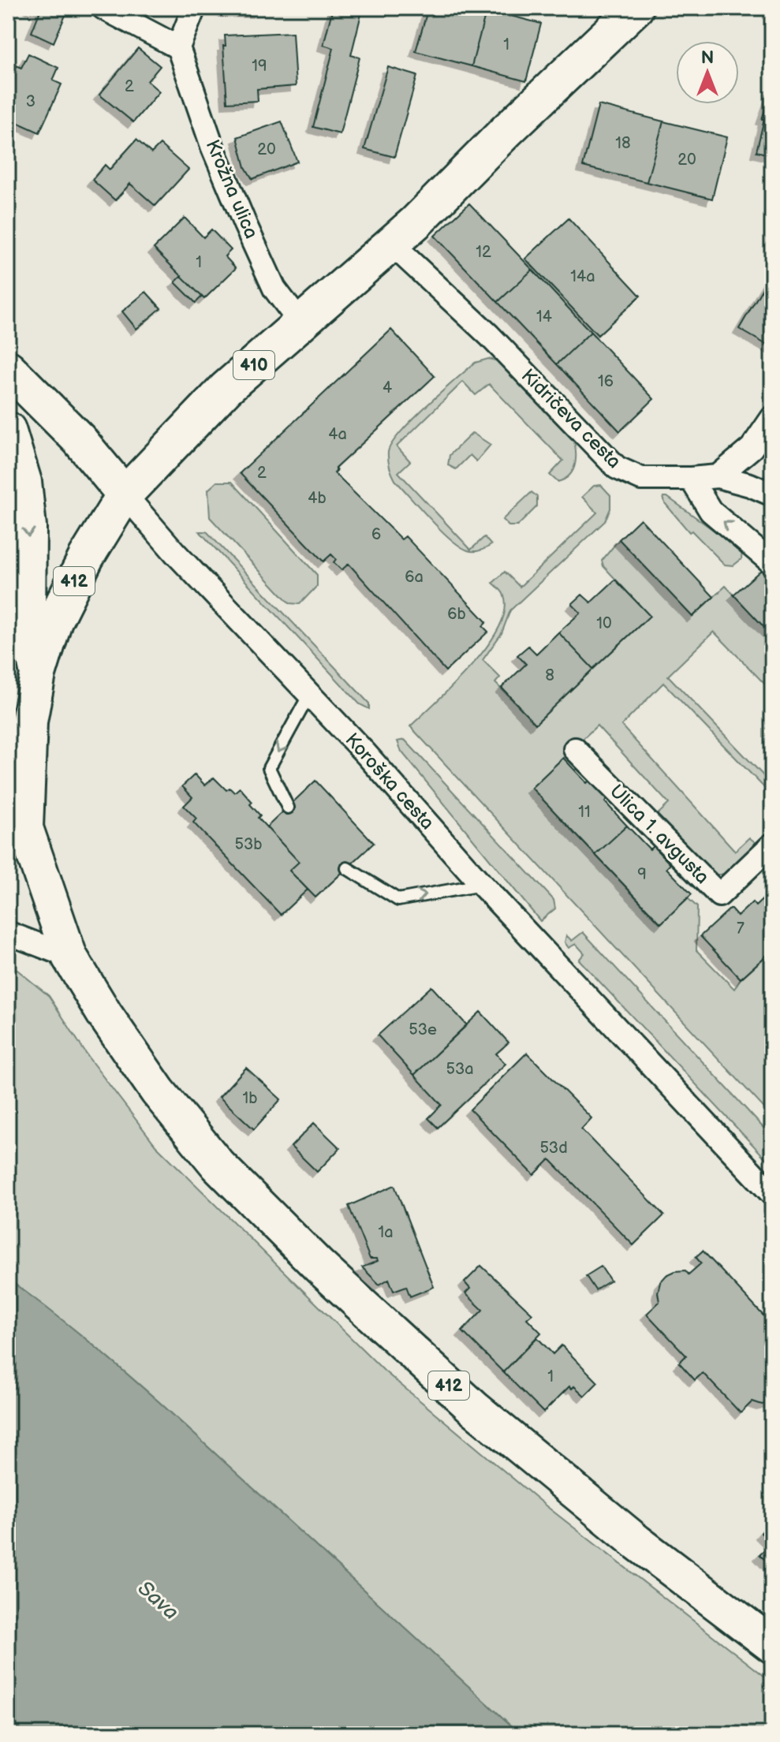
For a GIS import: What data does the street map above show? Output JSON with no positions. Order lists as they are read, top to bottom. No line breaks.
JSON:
{"streets":{"main road":["410","412","Koroška cesta"],"street":["Krožna ulica","Kidričeva cesta","Ulica 1. avgusta"]},"crossings":[["Krožna ulica","410"],["410","Kidričeva cesta"],["410","412"],["410","Koroška cesta"],["412","Koroška cesta"]],"water":["Sava"],"house_numbers":["1","19","2","3","18","20","20","12","1","14a","14","16","4","4a","2","4b","6","6a","6b","10","8","11","53b","9","7","53e","53a","1b","53d","1a","1"],"north":"top"}
